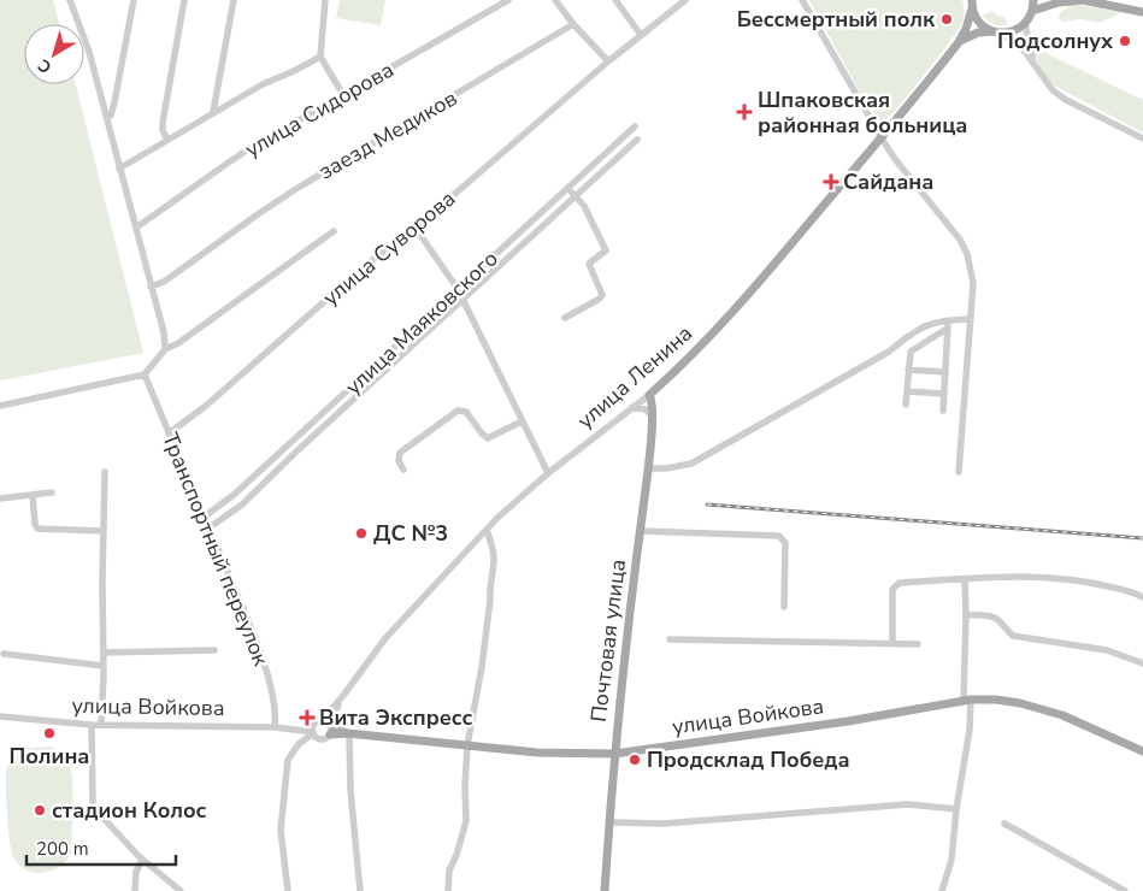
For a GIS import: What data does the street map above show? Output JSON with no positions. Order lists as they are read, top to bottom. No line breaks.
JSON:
{"streets":{"main road":["улица Ленина","Почтовая улица","улица Войкова"],"street":["улица Сидорова","заезд Медиков","улица Суворова","улица Маяковского","Транспортный переулок"]},"crossings":[["улица Суворова","Транспортный переулок"],["улица Маяковского","Транспортный переулок"],["улица Ленина","Почтовая улица"],["улица Ленина","улица Войкова"],["Транспортный переулок","улица Войкова"],["Почтовая улица","улица Войкова"]],"places":{"other":["Бессмертный полк","Подсолнух","ДС №3","Полина","Продсклад Победа","стадион Колос"],"health":["Шпаковская районная больница","Сайдана","Вита Экспресс"]},"scale_bar":"200 m","north":"bottom left"}
